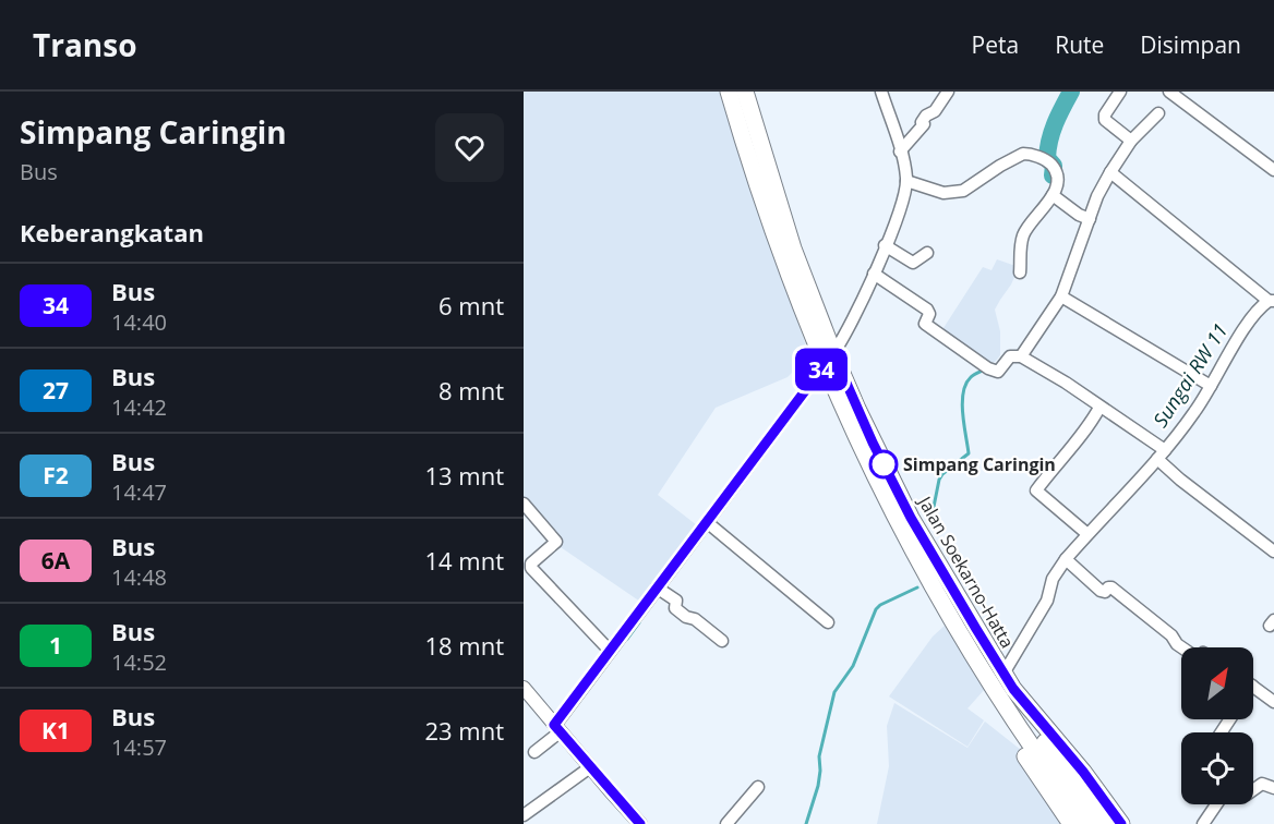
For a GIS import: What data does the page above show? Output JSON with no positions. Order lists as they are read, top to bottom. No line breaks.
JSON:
{"streets":{"highway":["Jalan Soekarno-Hatta"]},"water":["Sungai RW 11"],"places":["Simpang Caringin"],"lines":["bus line 34"],"north":"top right","page":{"header":"Transo","nav":["Peta","Rute","Disimpan"],"heading":[["Simpang Caringin","Bus"],"Keberangkatan"],"on_map":"34","list":[{"mark":"34","name":"Bus","note":"14:40","value":"6 mnt"},{"mark":"27","name":"Bus","note":"14:42","value":"8 mnt"},{"mark":"F2","name":"Bus","note":"14:47","value":"13 mnt"},{"mark":"6A","name":"Bus","note":"14:48","value":"14 mnt"},{"mark":"1","name":"Bus","note":"14:52","value":"18 mnt"},{"mark":"K1","name":"Bus","note":"14:57","value":"23 mnt"}]}}
